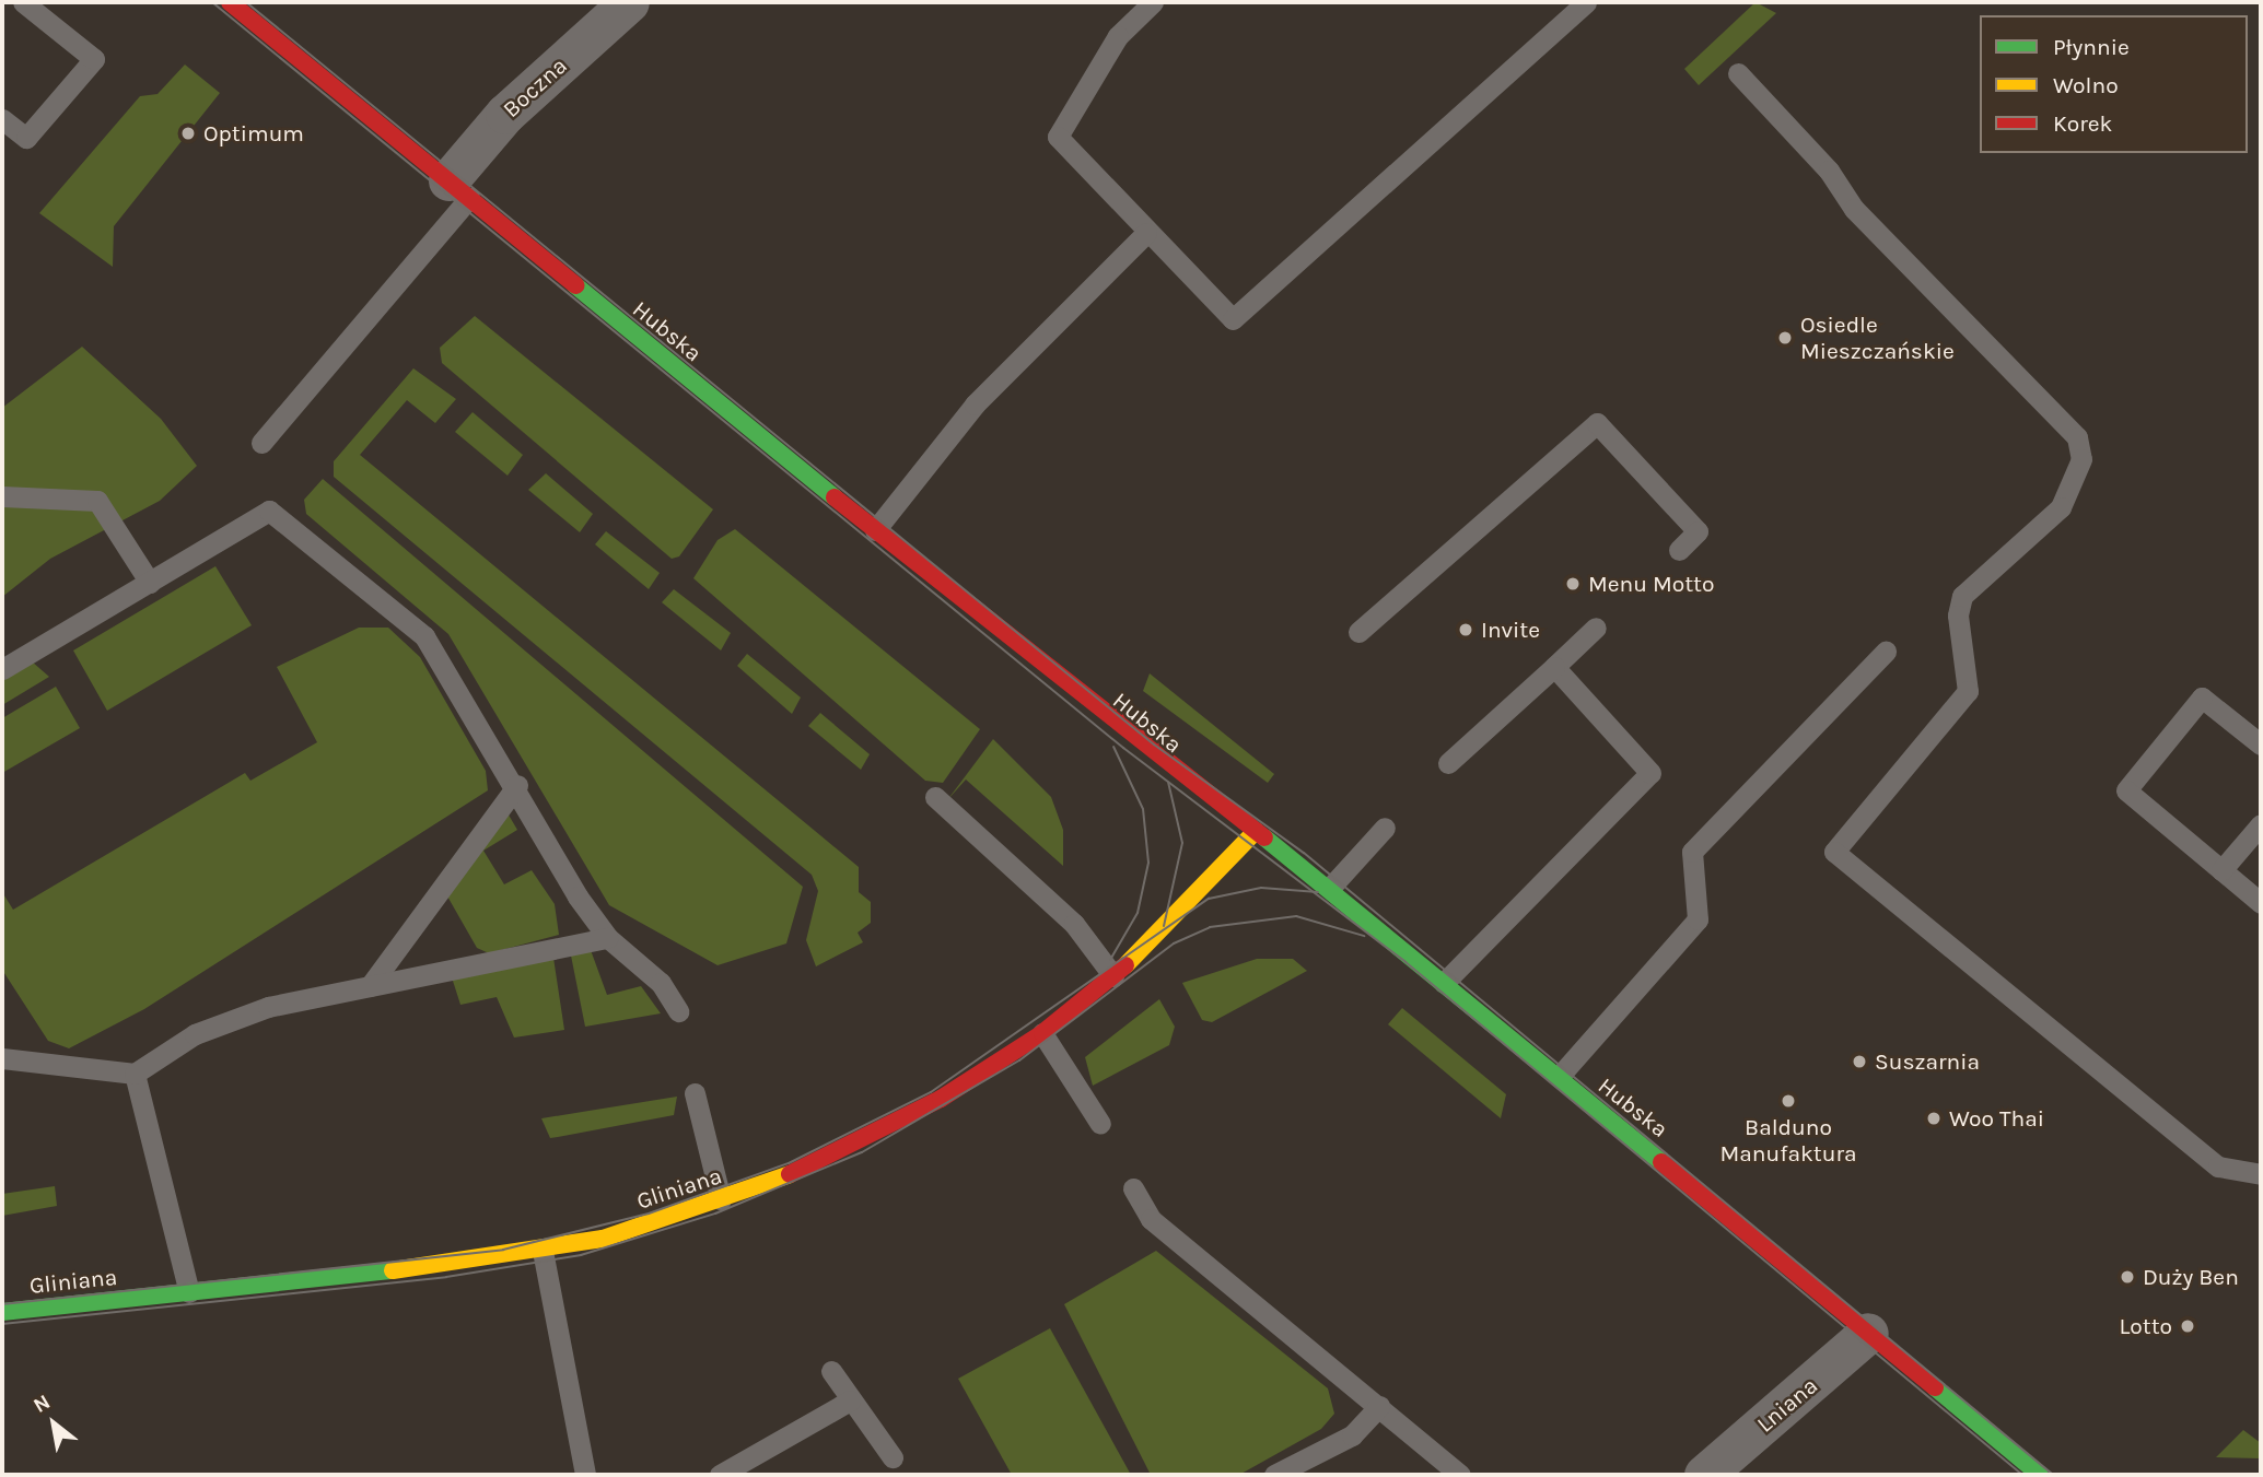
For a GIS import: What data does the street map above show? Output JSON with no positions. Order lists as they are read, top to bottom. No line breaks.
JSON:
{"streets":{"street":["Boczna","Hubska","Gliniana","Lniana"]},"crossings":[["Boczna","Hubska"],["Hubska","Gliniana"],["Hubska","Lniana"]],"places":["Optimum","Osiedle Mieszczańskie","Menu Motto","Invite","Suszarnia","Balduno Manufaktura","Woo Thai","Duży Ben","Lotto"],"legend":["Płynnie","Wolno","Korek"],"north":"top left"}
